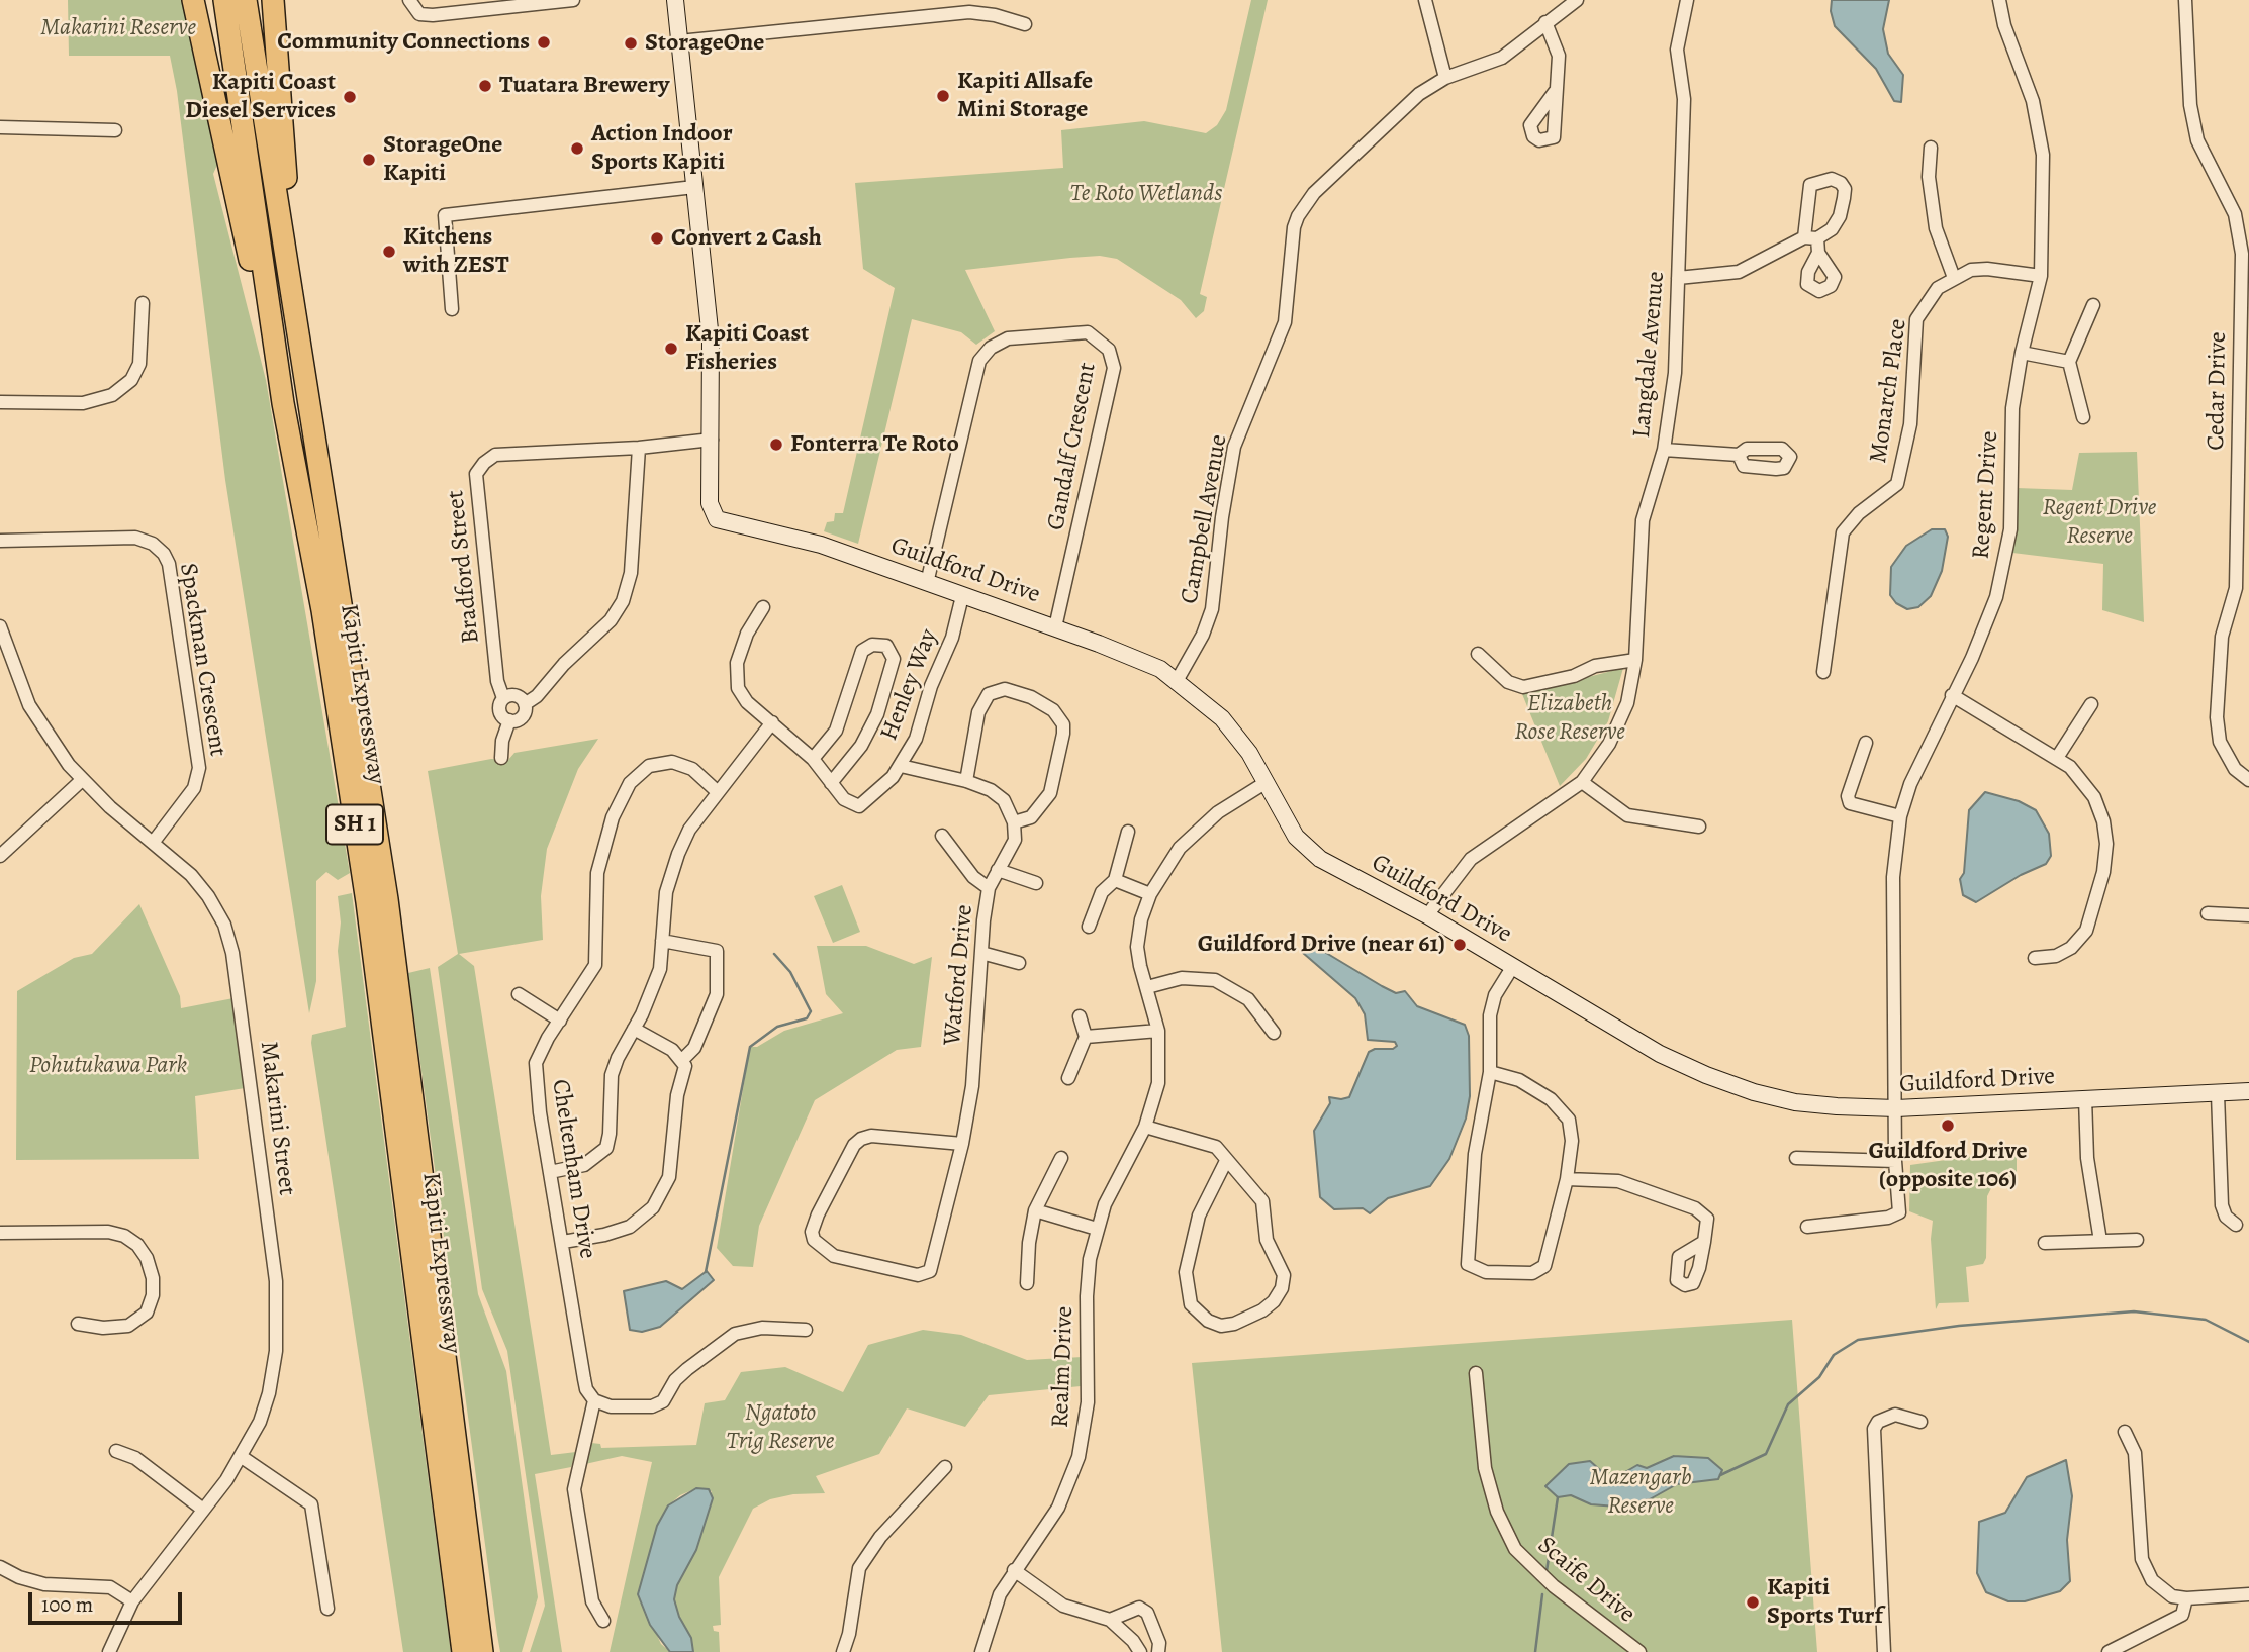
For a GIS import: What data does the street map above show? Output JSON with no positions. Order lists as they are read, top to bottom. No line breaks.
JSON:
{"streets":{"highway":["Kāpiti Expressway","SH 1"],"street":["Langdale Avenue","Monarch Place","Cedar Drive","Gandalf Crescent","Regent Drive","Campbell Avenue","Bradford Street","Guildford Drive","Spackman Crescent","Henley Way","Watford Drive","Makarini Street","Cheltenham Drive","Realm Drive","Scaife Drive"]},"crossings":[["Langdale Avenue","Guildford Drive"],["Monarch Place","Regent Drive"],["Gandalf Crescent","Guildford Drive"],["Regent Drive","Guildford Drive"],["Campbell Avenue","Guildford Drive"],["Bradford Street","Guildford Drive"],["Guildford Drive","Henley Way"],["Guildford Drive","Realm Drive"],["Spackman Crescent","Makarini Street"]],"parks":["Makarini Reserve","Te Roto Wetlands","Regent Drive Reserve","Elizabeth Rose Reserve","Pohutukawa Park","Ngatoto Trig Reserve","Mazengarb Reserve"],"places":["Community Connections","StorageOne","Tuatara Brewery","Kapiti Allsafe Mini Storage","Kapiti Coast Diesel Services","Action Indoor Sports Kapiti","StorageOne Kapiti","Convert 2 Cash","Kitchens with ZEST","Kapiti Coast Fisheries","Fonterra Te Roto","Guildford Drive (near 61)","Guildford Drive (opposite 106)","Kapiti Sports Turf"],"scale_bar":"100 m"}
